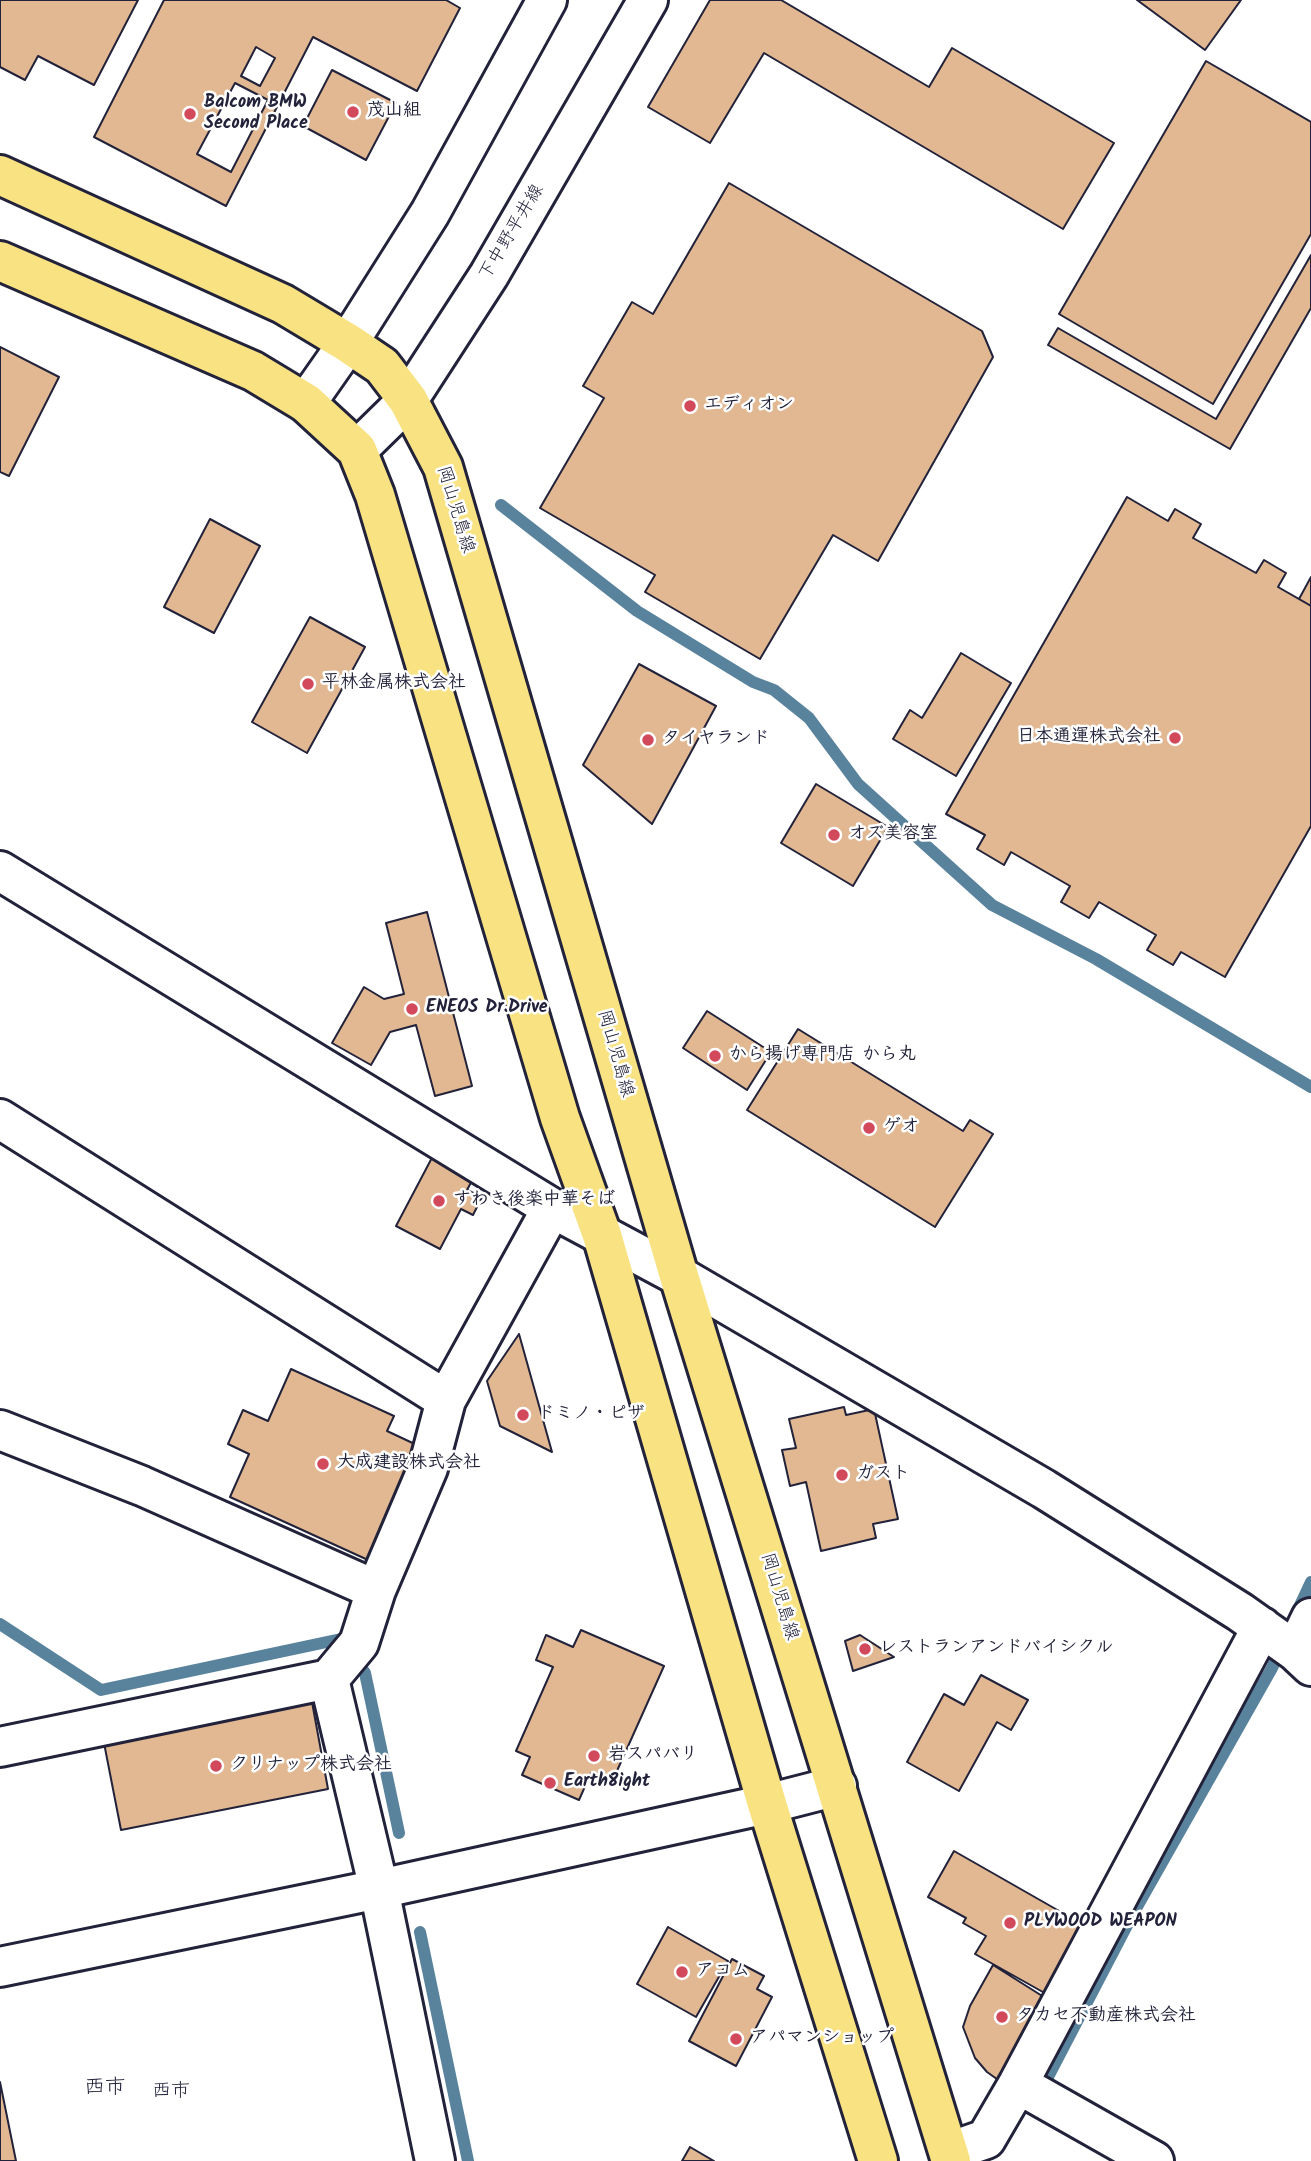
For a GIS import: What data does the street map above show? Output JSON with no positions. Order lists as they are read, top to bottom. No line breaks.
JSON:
{"streets":{"main road":["岡山児島線"],"street":["下中野平井線"]},"crossings":[["下中野平井線","岡山児島線"]],"districts":["西市","西市"],"places":["茂山組","Balcom BMW Second Place","エディオン","平林金属株式会社","日本通運株式会社","タイヤランド","オズ美容室","ENEOS Dr.Drive","から揚げ専門店 から丸","ゲオ","すわき後楽中華そば","ドミノ・ピザ","大成建設株式会社","ガスト","レストランアンドバイシクル","岩スパバリ","クリナップ株式会社","Earth8ight","PLYWOOD WEAPON","アコム","タカセ不動産株式会社","アパマンショップ"]}
